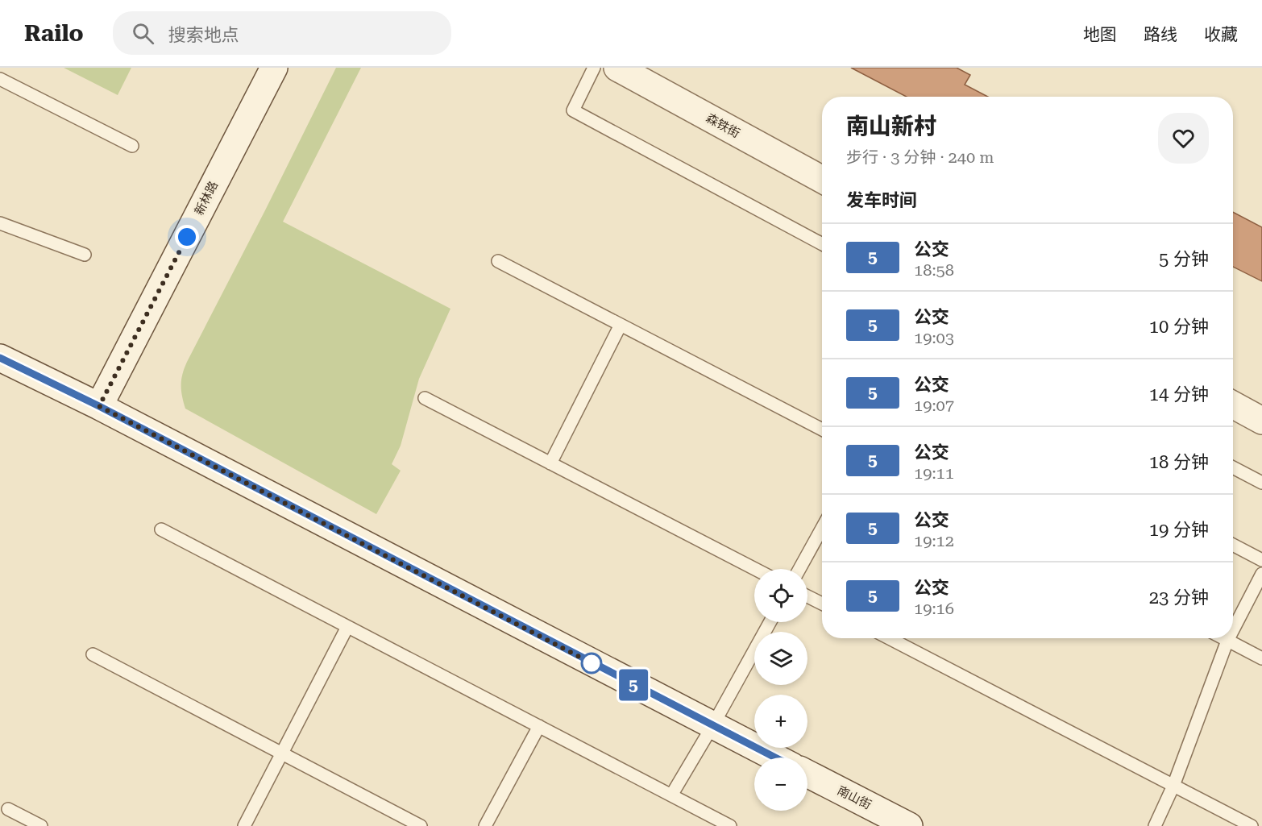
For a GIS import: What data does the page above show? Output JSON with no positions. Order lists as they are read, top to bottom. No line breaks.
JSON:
{"streets":{"main road":["森铁街","新林路","南山街"]},"lines":["bus line 5"],"page":{"header":"Railo","search":"搜索地点","nav":["地图","路线","收藏"],"on_map":"5","heading":[["南山新村","步行 · 3 分钟 · 240 m"],"发车时间"],"list":[{"mark":"5","name":"公交","note":"18:58","value":"5 分钟"},{"mark":"5","name":"公交","note":"19:03","value":"10 分钟"},{"mark":"5","name":"公交","note":"19:07","value":"14 分钟"},{"mark":"5","name":"公交","note":"19:11","value":"18 分钟"},{"mark":"5","name":"公交","note":"19:12","value":"19 分钟"},{"mark":"5","name":"公交","note":"19:16","value":"23 分钟"}],"map_buttons":["+","−"]}}
